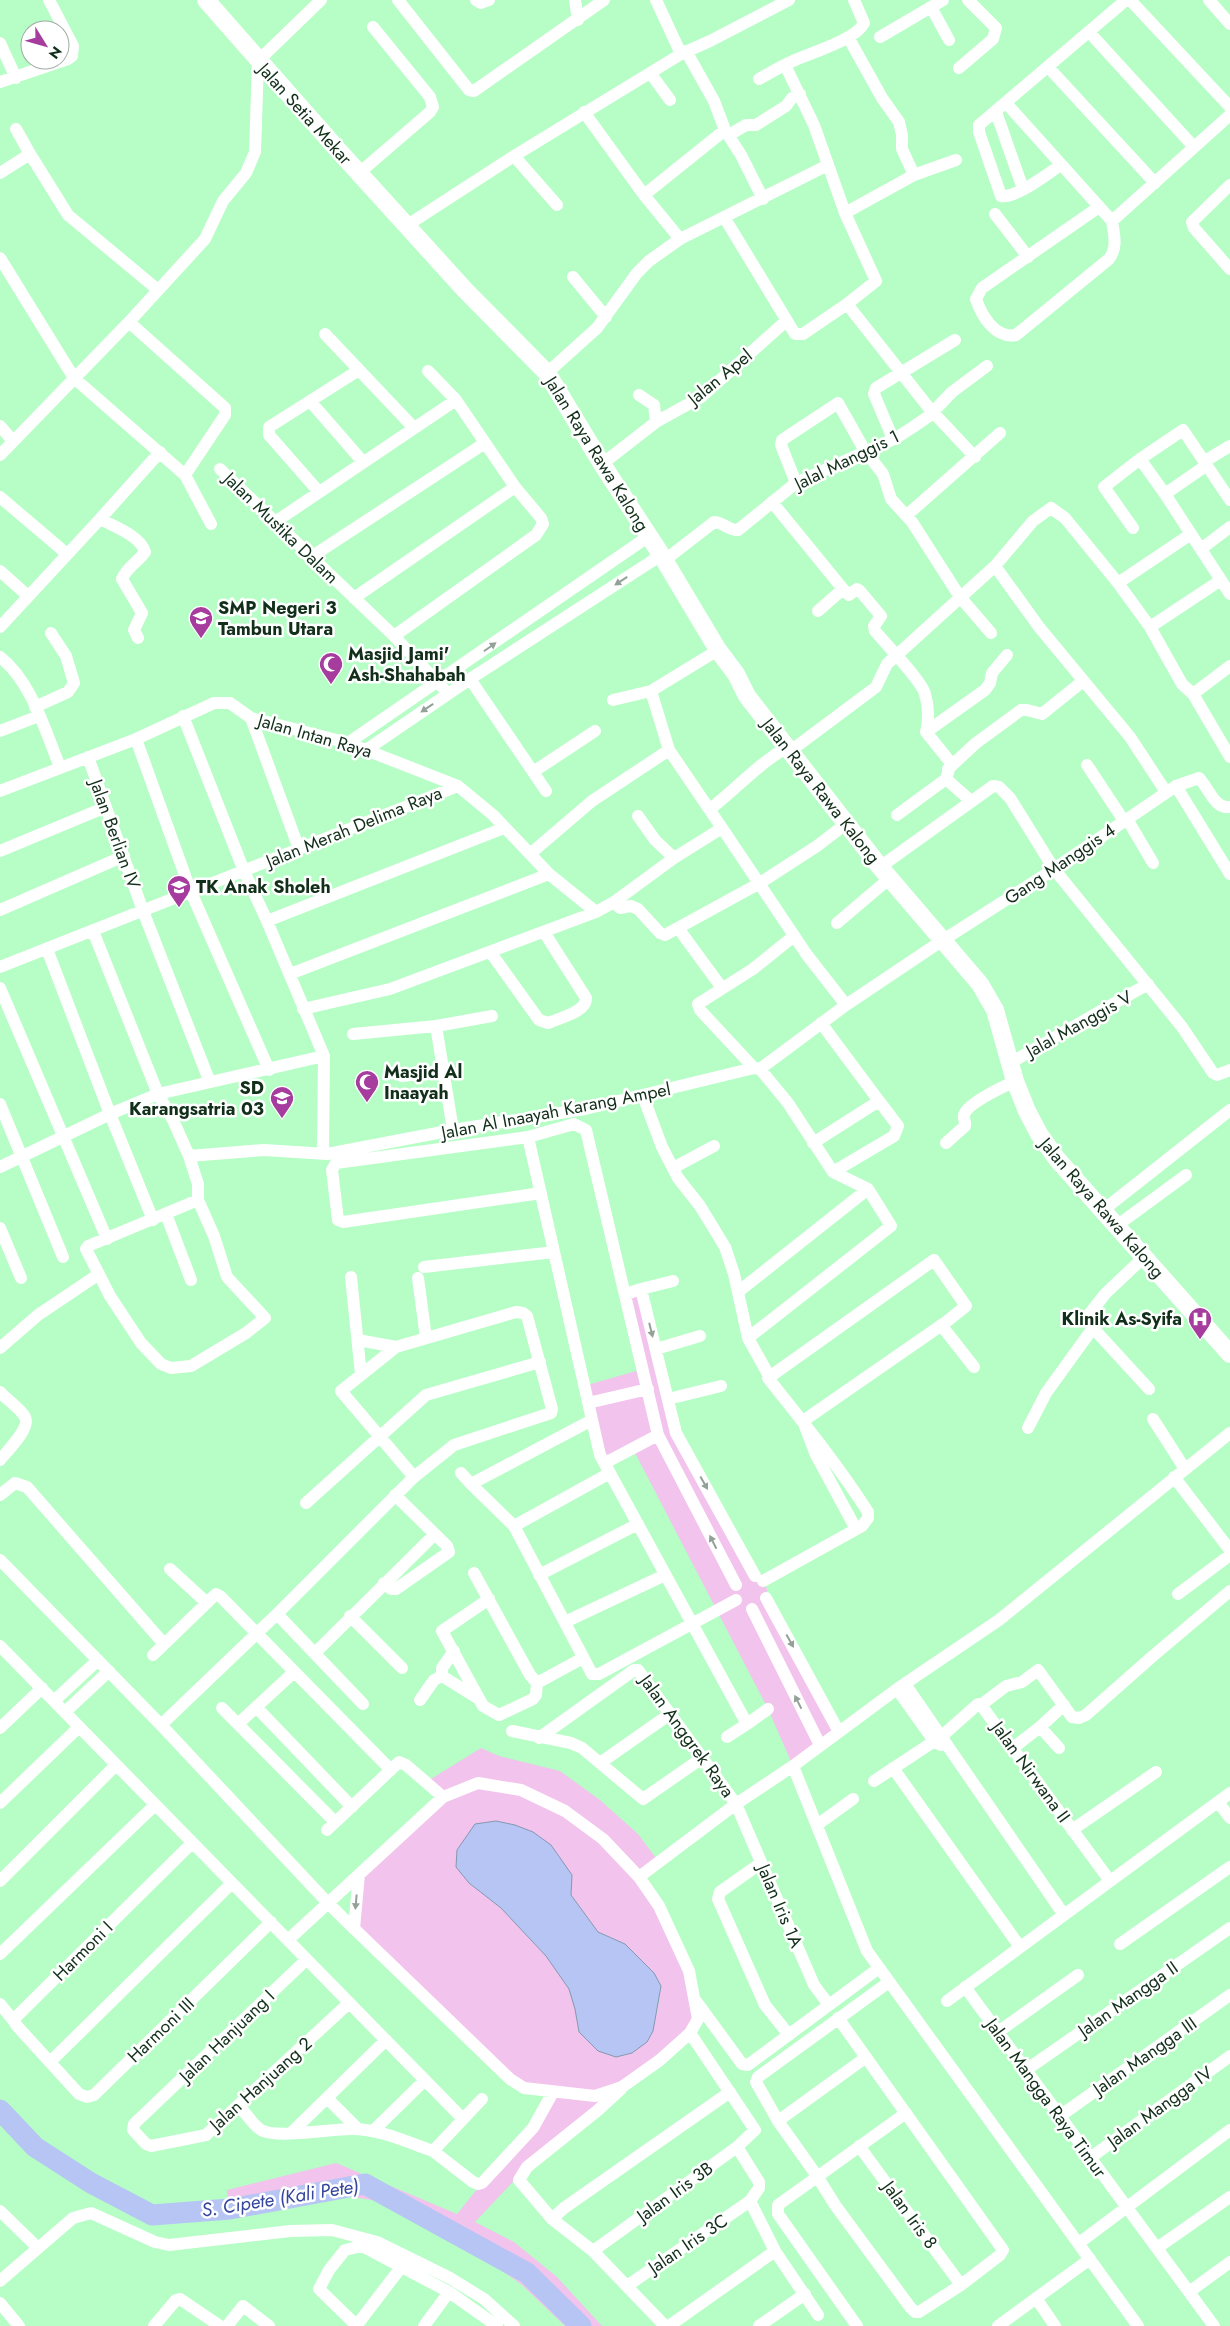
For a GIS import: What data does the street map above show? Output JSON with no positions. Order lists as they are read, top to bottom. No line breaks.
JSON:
{"streets":{"street":["Jalan Setia Mekar","Jalan Apel","Jalan Raya Rawa Kalong","Jalal Manggis 1","Jalan Mustika Dalam","Jalan Intan Raya","Jalan Merah Delima Raya","Jalan Berlian IV","Gang Manggis 4","Jalal Manggis V","Jalan Al Inaayah Karang Ampel","Jalan Anggrek Raya","Jalan Nirwana II","Jalan Iris 1A","Harmoni I","Jalan Mangga II","Harmoni III","Jalan Hanjuang I","Jalan Mangga III","Jalan Hanjuang 2","Jalan Mangga Raya Timur","Jalan Mangga IV","Jalan Iris 3B","Jalan Iris 8","Jalan Iris 3C"]},"crossings":[["Jalan Setia Mekar","Jalan Raya Rawa Kalong"],["Jalan Apel","Jalan Raya Rawa Kalong"],["Jalan Raya Rawa Kalong","Jalal Manggis 1"],["Jalan Raya Rawa Kalong","Gang Manggis 4"],["Jalan Raya Rawa Kalong","Jalal Manggis V"],["Jalan Raya Rawa Kalong","Jalan Al Inaayah Karang Ampel"],["Jalan Intan Raya","Jalan Merah Delima Raya"],["Jalan Intan Raya","Jalan Berlian IV"],["Jalan Merah Delima Raya","Jalan Berlian IV"],["Gang Manggis 4","Jalan Al Inaayah Karang Ampel"],["Jalan Anggrek Raya","Jalan Iris 1A"],["Jalan Mangga II","Jalan Mangga Raya Timur"],["Jalan Hanjuang I","Jalan Hanjuang 2"],["Jalan Mangga III","Jalan Mangga Raya Timur"],["Jalan Mangga Raya Timur","Jalan Mangga IV"]],"water":["S. Cipete (Kali Pete)"],"places":{"school or university":["SMP Negeri 3 Tambun Utara","TK Anak Sholeh","SD Karangsatria 03"],"mosque":["Masjid Jami' Ash-Shahabah","Masjid Al Inaayah"],"hospital":["Klinik As-Syifa"]},"north":"bottom right"}
